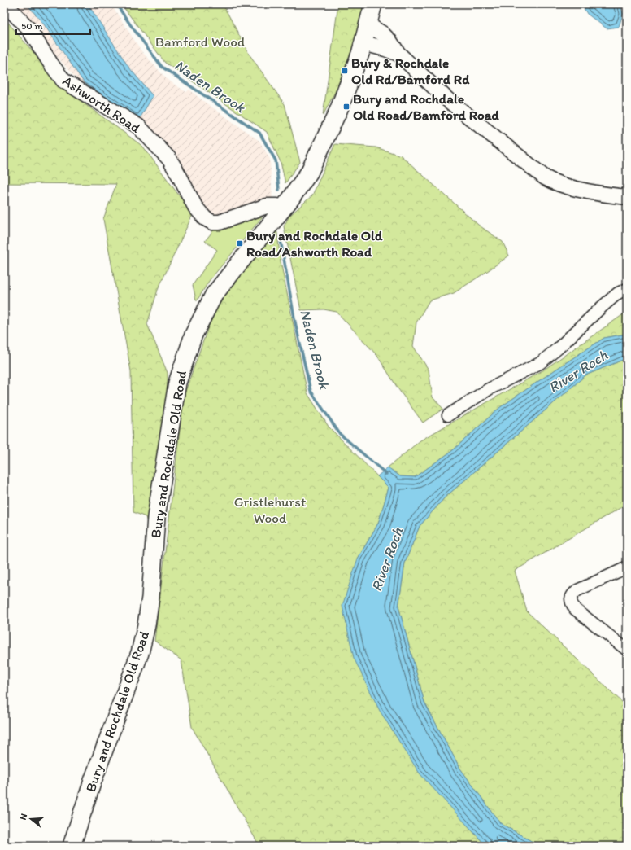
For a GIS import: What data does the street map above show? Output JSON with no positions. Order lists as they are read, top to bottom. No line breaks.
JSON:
{"streets":{"main road":["Bury and Rochdale Old Road"],"street":["Ashworth Road"]},"crossings":[["Ashworth Road","Bury and Rochdale Old Road"]],"water":["Naden Brook","River Roch"],"parks":["Bamford Wood","Gristlehurst Wood"],"places":{"transit":["Bury & Rochdale Old Rd/Bamford Rd","Bury and Rochdale Old Road/Bamford Road","Bury and Rochdale Old Road/Ashworth Road"]},"scale_bar":"50 m","north":"left"}
